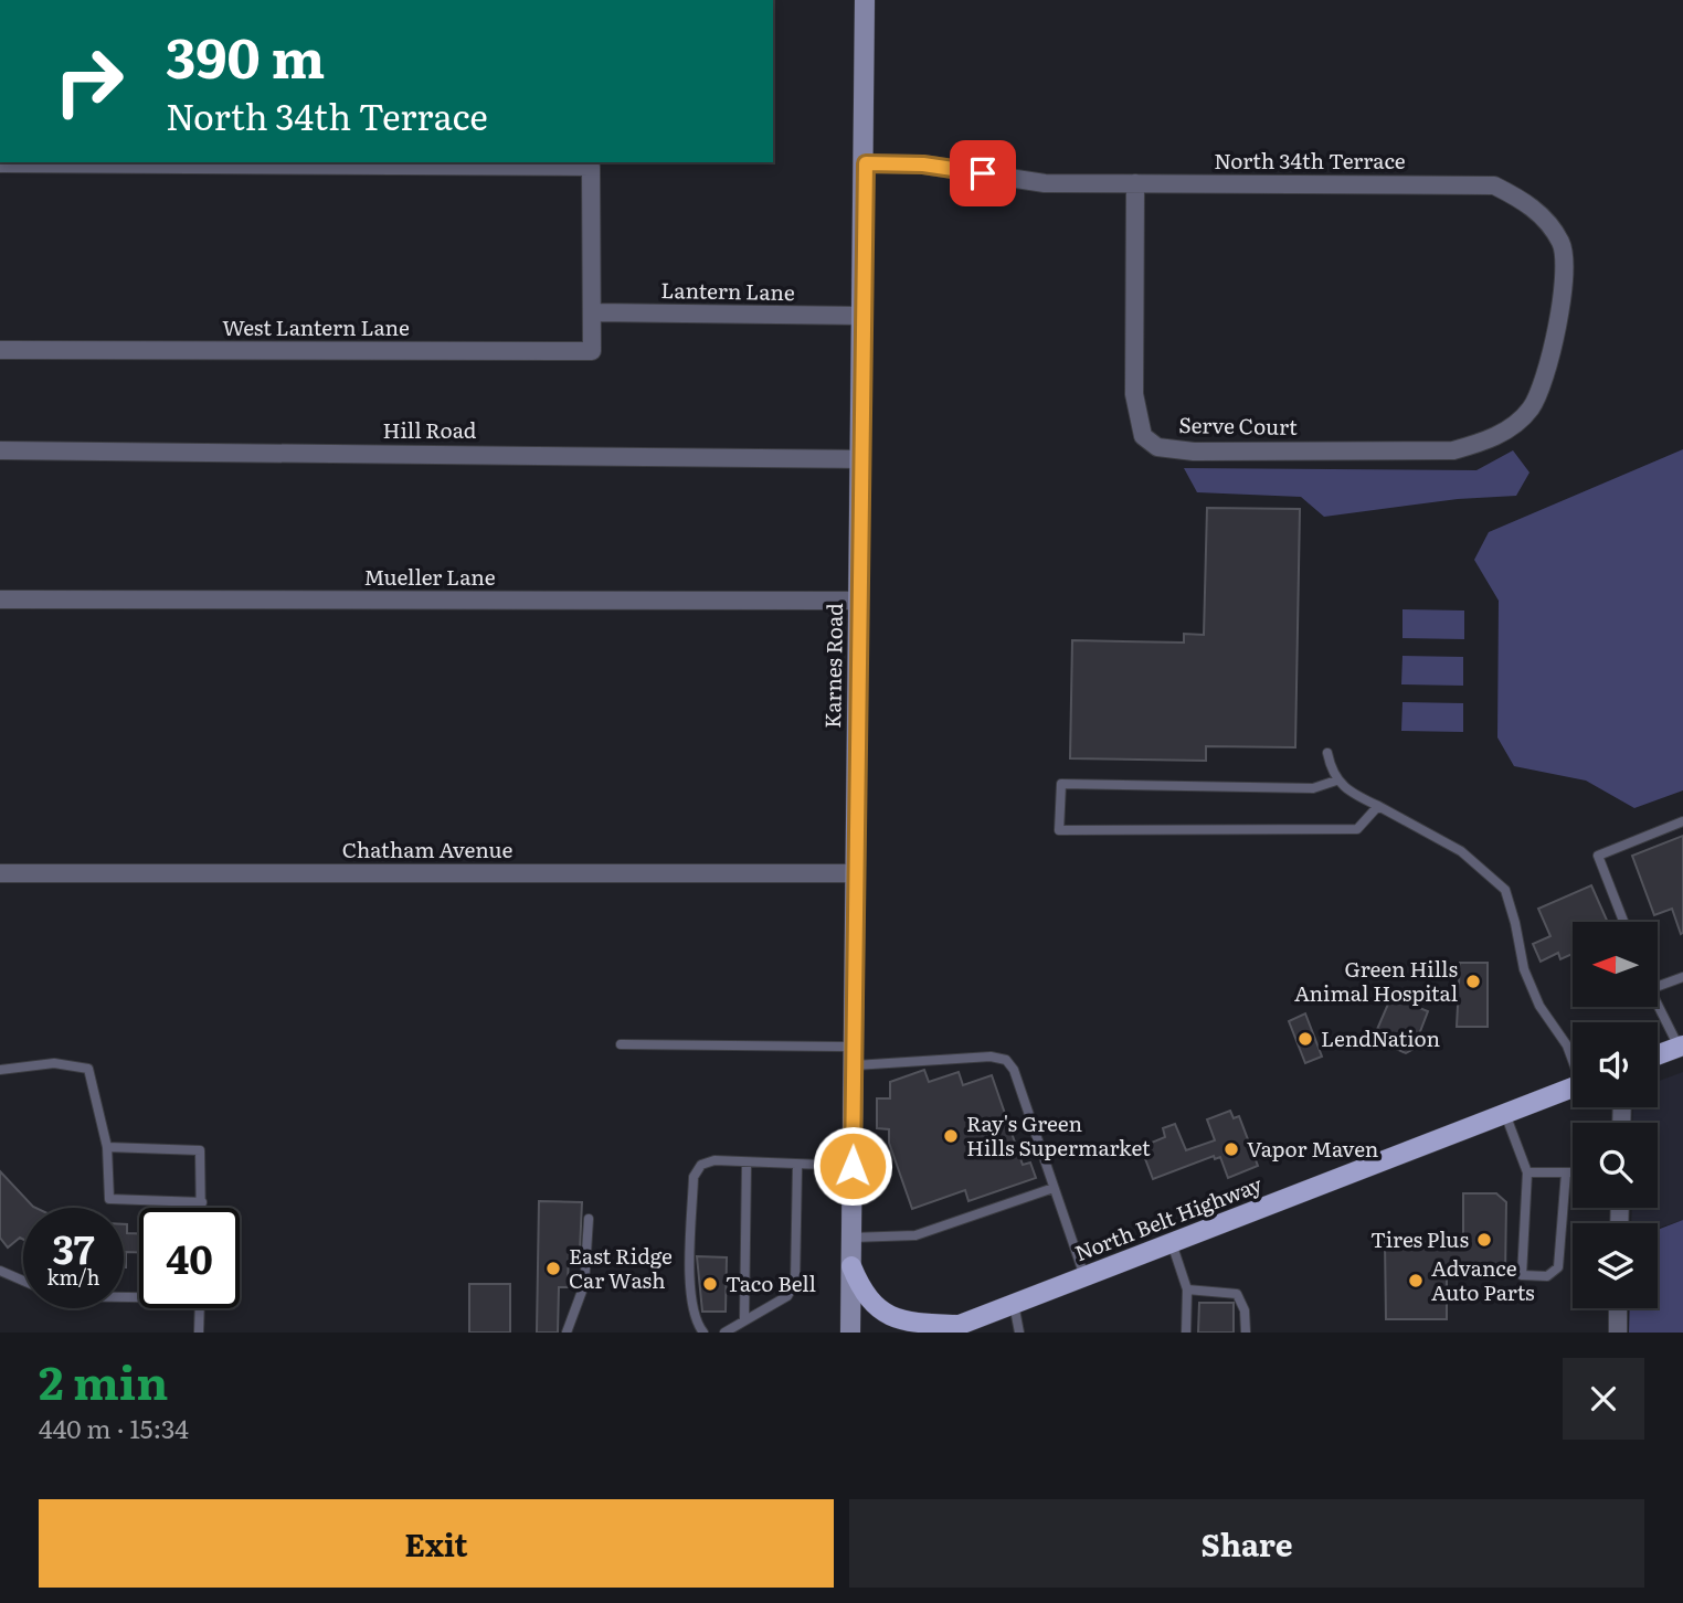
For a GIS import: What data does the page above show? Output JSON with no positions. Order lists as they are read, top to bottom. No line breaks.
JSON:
{"streets":{"main road":["North Belt Highway"],"street":["North 34th Terrace","Lantern Lane","West Lantern Lane","Serve Court","Hill Road","Mueller Lane","Karnes Road","Chatham Avenue"]},"crossings":[["North 34th Terrace","Serve Court"],["North 34th Terrace","Karnes Road"],["Lantern Lane","West Lantern Lane"],["Lantern Lane","Karnes Road"],["Hill Road","Karnes Road"],["Mueller Lane","Karnes Road"],["Karnes Road","Chatham Avenue"]],"places":["Green Hills Animal Hospital","LendNation","Ray's Green Hills Supermarket","Vapor Maven","Tires Plus","East Ridge Car Wash","Advance Auto Parts","Taco Bell"],"north":"left","page":{"turn":["390 m","North 34th Terrace"],"speed":"37 km/h","limit":"40","heading":["2 min","440 m · 15:34"],"buttons":["Exit","Share"]}}
